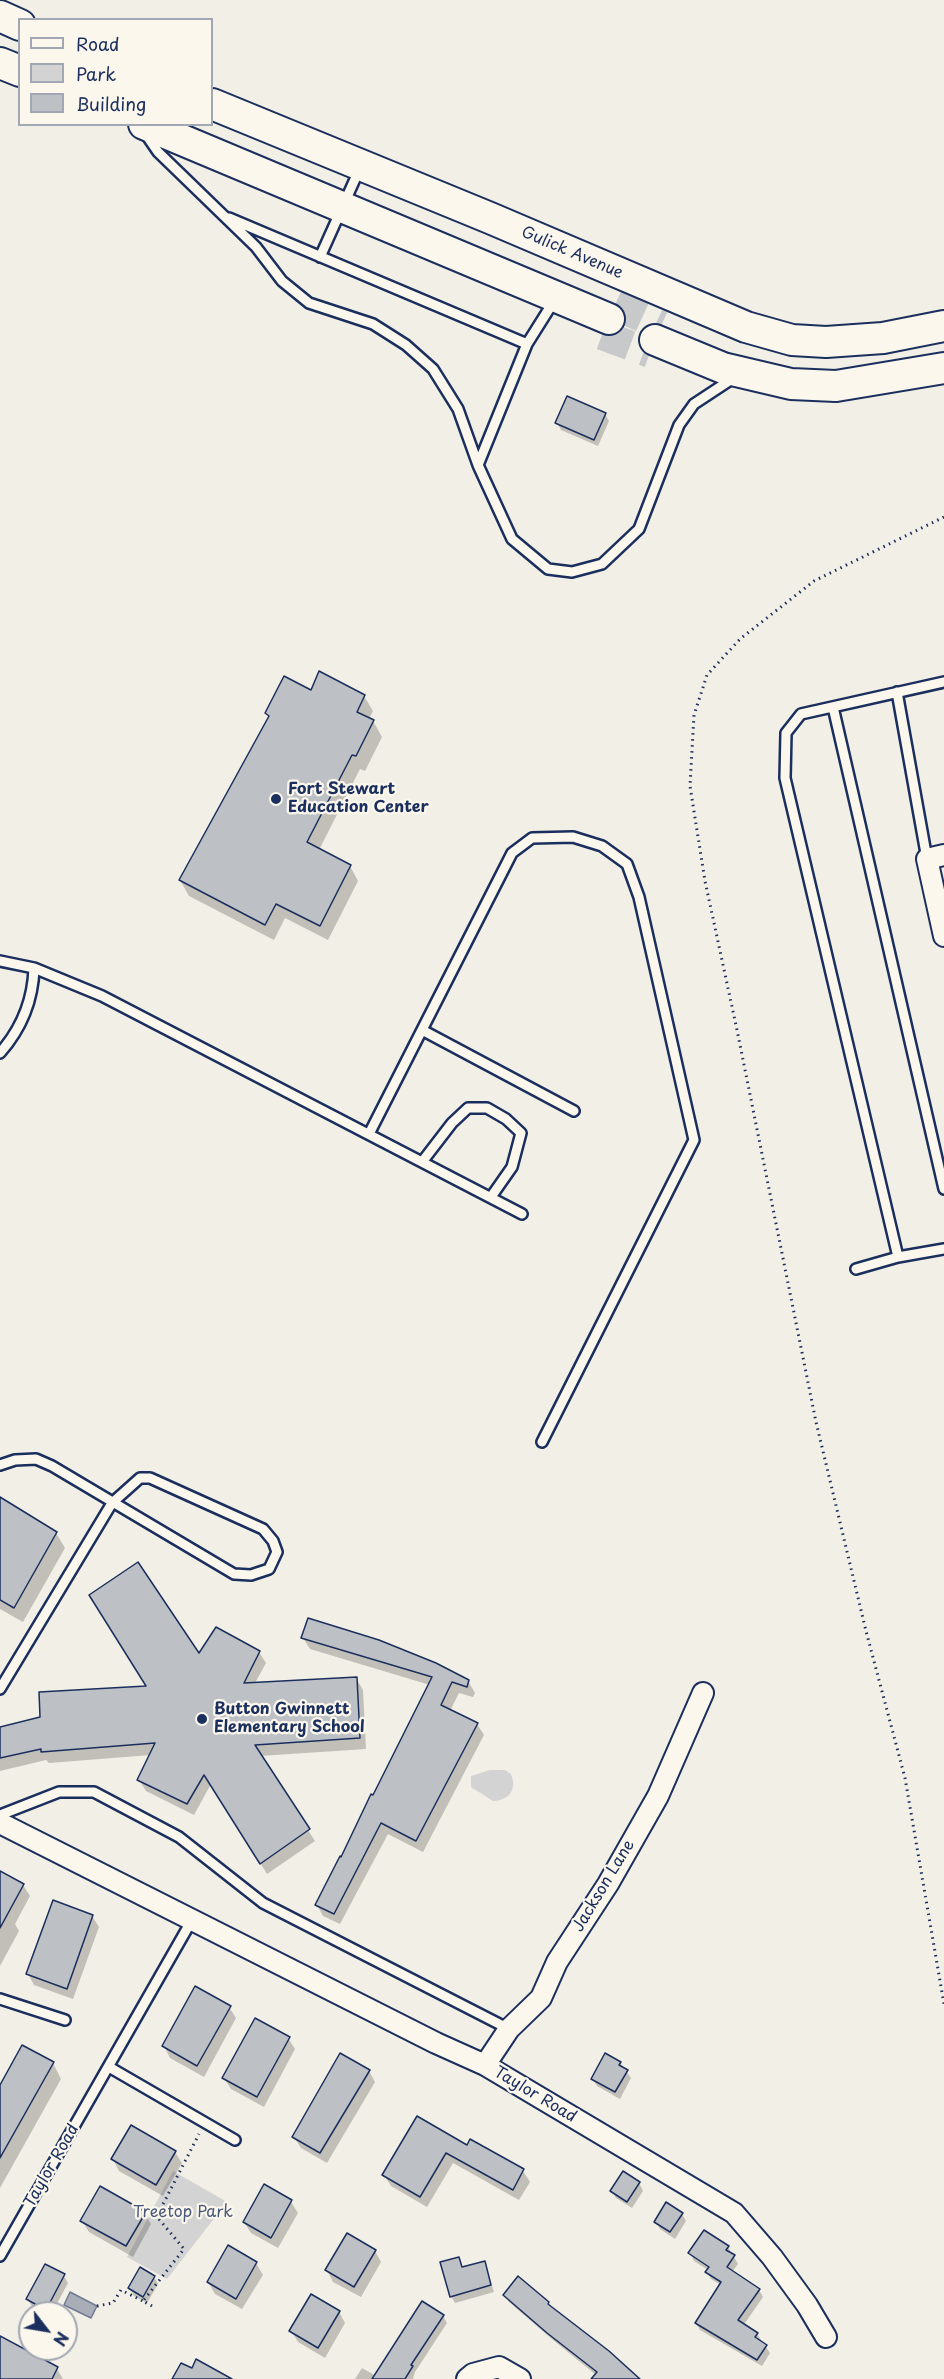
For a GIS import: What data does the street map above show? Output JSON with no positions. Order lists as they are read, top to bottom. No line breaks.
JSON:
{"streets":{"main road":["Gulick Avenue"],"street":["Jackson Lane","Taylor Road"]},"crossings":[["Jackson Lane","Taylor Road"]],"parks":["Treetop Park"],"places":["Fort Stewart Education Center","Button Gwinnett Elementary School"],"legend":["Road","Park","Building"],"north":"bottom right"}
